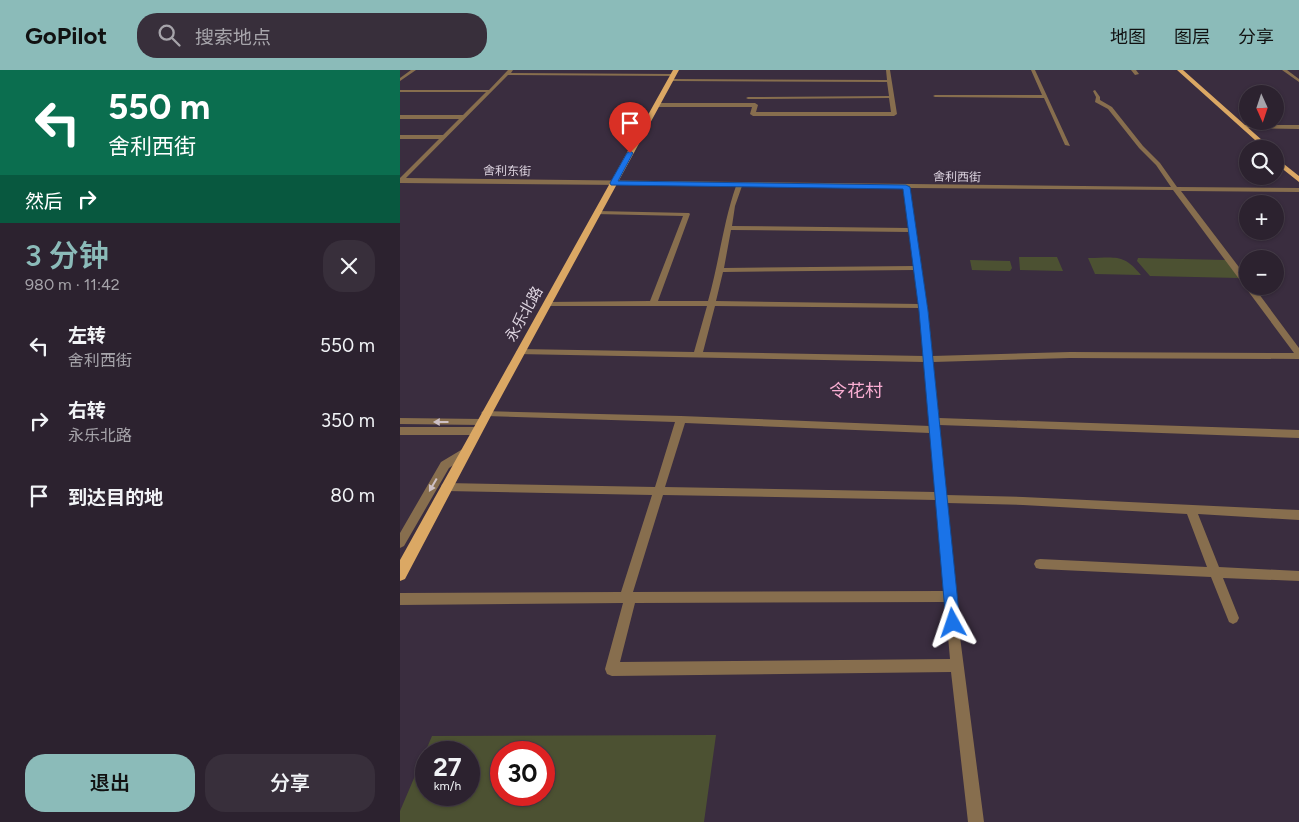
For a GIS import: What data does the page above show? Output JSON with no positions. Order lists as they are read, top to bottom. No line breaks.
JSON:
{"streets":{"main road":["永乐北路"],"street":["舍利东街","舍利西街"]},"crossings":[["舍利东街","舍利西街"],["舍利东街","永乐北路"],["舍利西街","永乐北路"]],"districts":["令花村"],"north":"bottom","page":{"header":"GoPilot","search":"搜索地点","nav":["地图","图层","分享"],"turn":["550 m","舍利西街"],"map_buttons":["+","−"],"then":"然后","heading":["3 分钟","980 m · 11:42"],"list":[{"name":"左转","note":"舍利西街","value":"550 m"},{"name":"右转","note":"永乐北路","value":"350 m"},{"name":"到达目的地","value":"80 m"}],"speed":"27 km/h","limit":"30","buttons":["退出","分享"]}}
